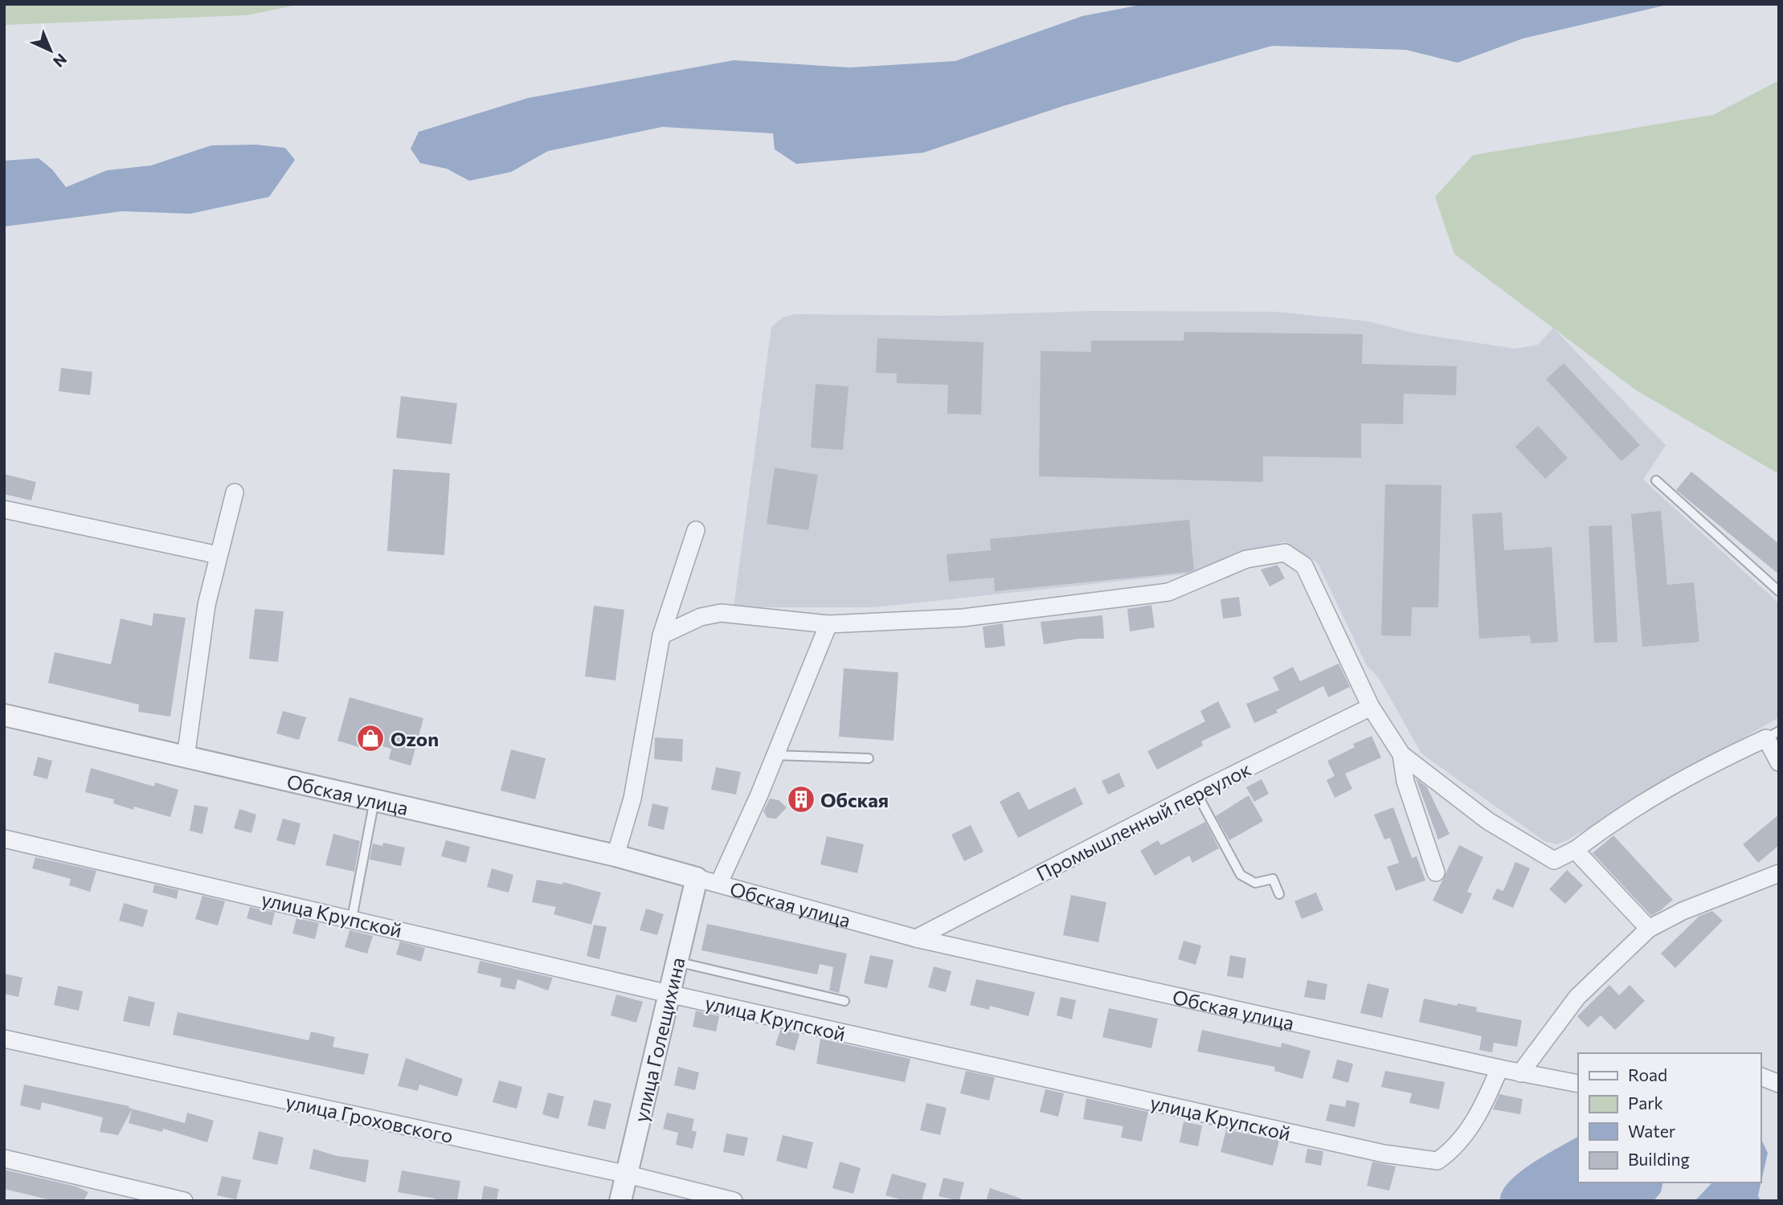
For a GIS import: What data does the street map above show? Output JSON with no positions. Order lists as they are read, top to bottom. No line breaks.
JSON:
{"streets":{"street":["Обская улица","Промышленный переулок","улица Крупской","улица Голещихина","улица Гроховского"]},"crossings":[["Обская улица","Промышленный переулок"],["Обская улица","улица Крупской"],["Обская улица","улица Голещихина"],["улица Крупской","улица Голещихина"],["улица Голещихина","улица Гроховского"]],"places":{"shop":["Ozon"],"building":["Обская"]},"legend":["Road","Park","Water","Building"],"north":"bottom right"}
